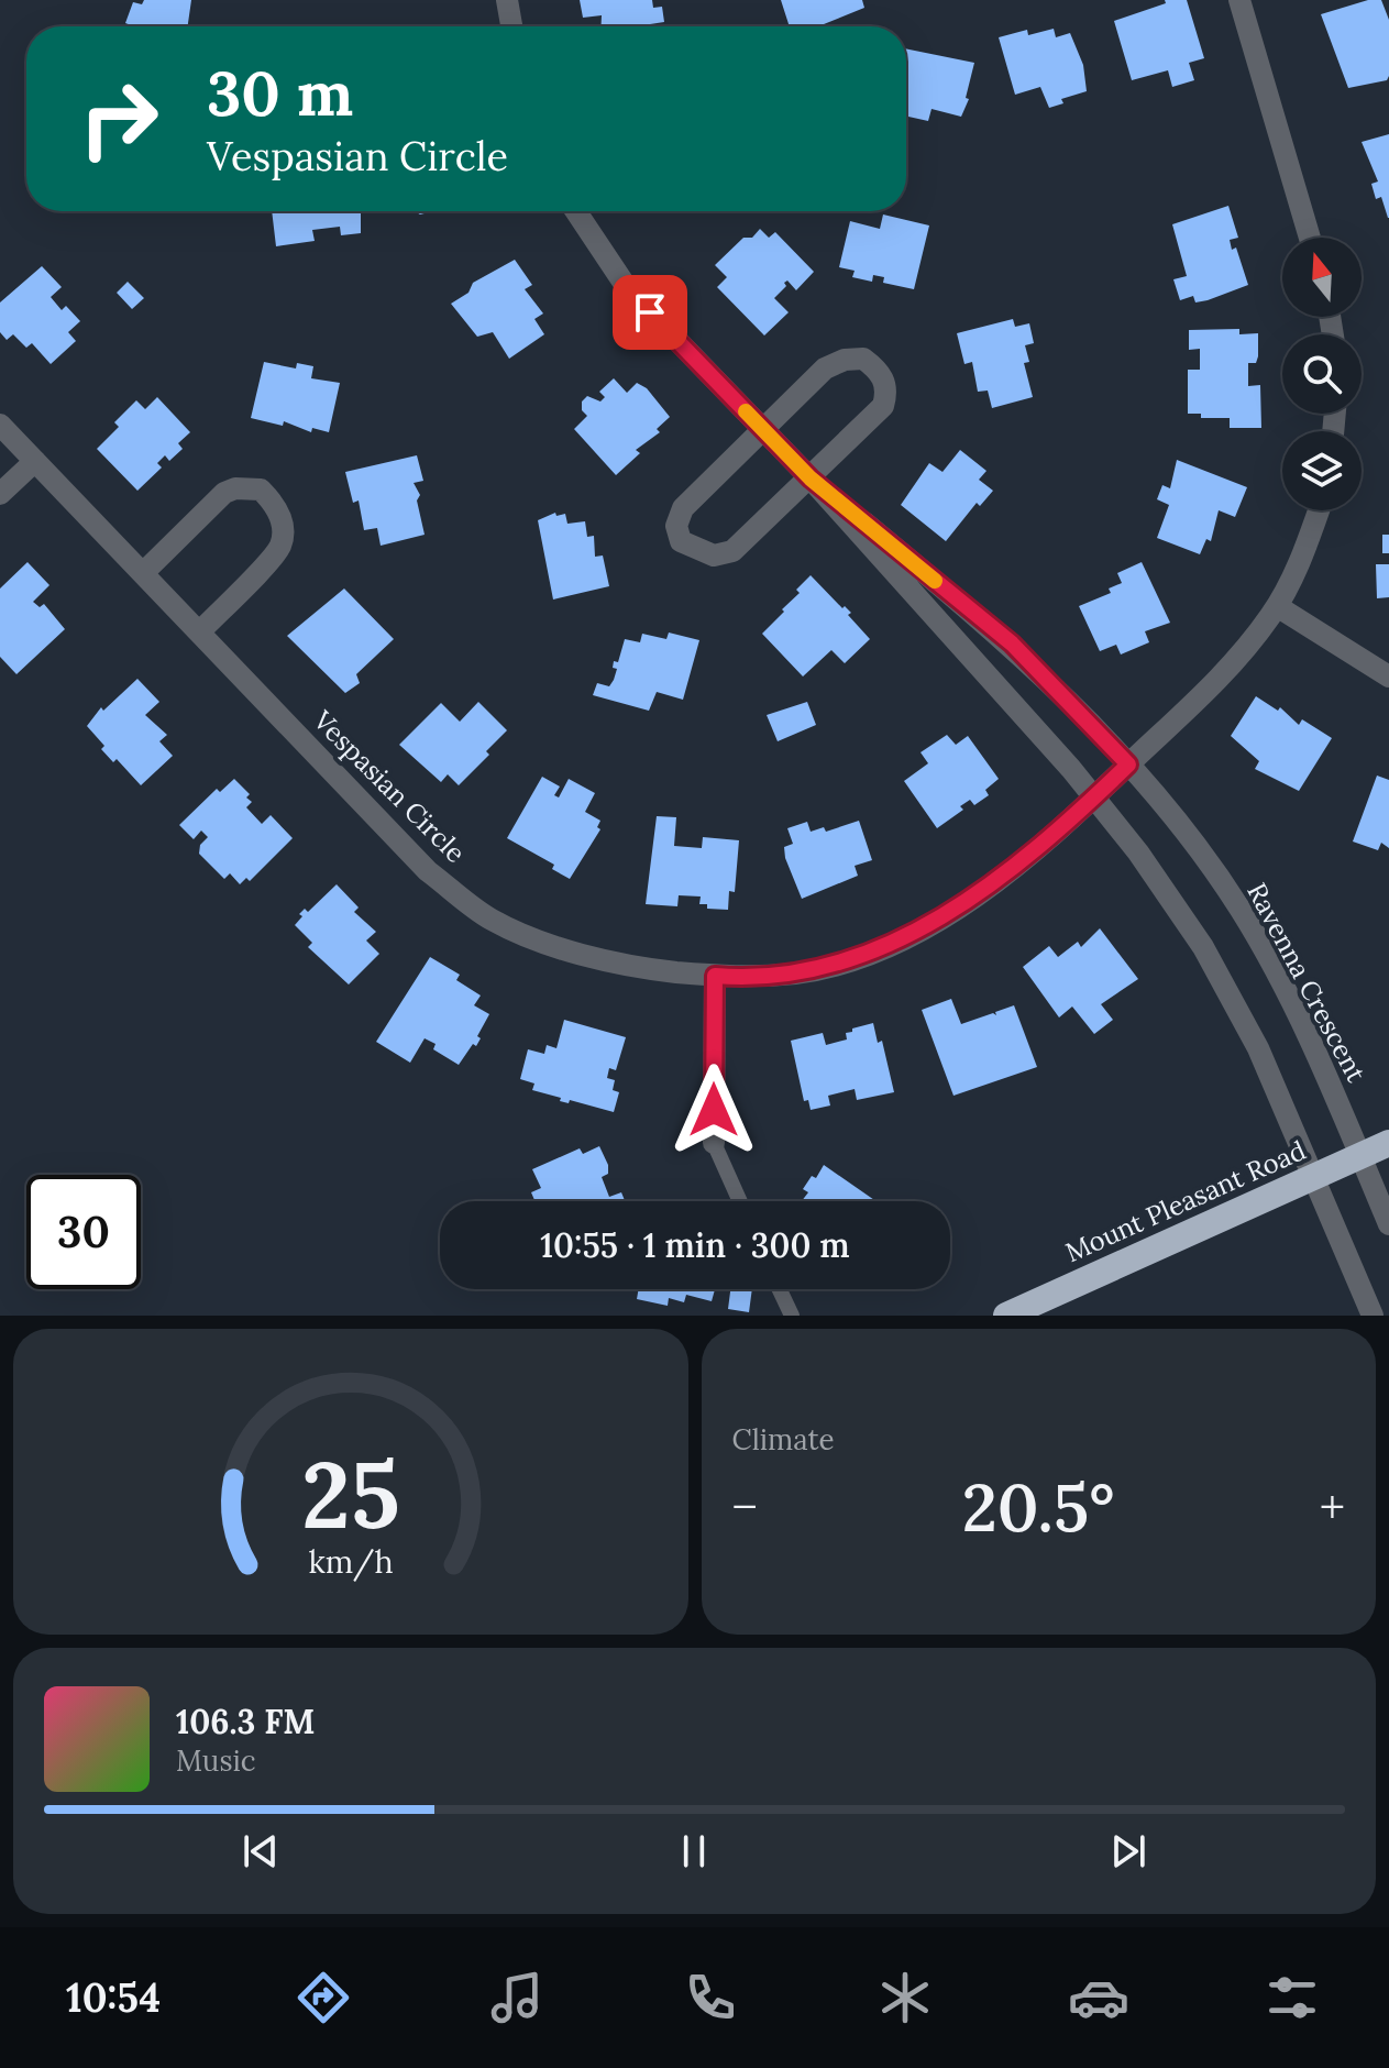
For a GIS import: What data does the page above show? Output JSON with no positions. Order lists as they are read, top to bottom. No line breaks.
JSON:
{"streets":{"highway":["Mount Pleasant Road"],"street":["Vespasian Circle","Ravenna Crescent"]},"crossings":[["Vespasian Circle","Ravenna Crescent"],["Ravenna Crescent","Mount Pleasant Road"]],"north":"top","page":{"turn":["30 m","Vespasian Circle"],"limit":"30","trip":"10:55 · 1 min · 300 m","tile":"Climate","heat":["−","20.5°","+"],"song":["106.3 FM","Music"],"tabs":"10:54","gauge":["25","km/h"]}}
